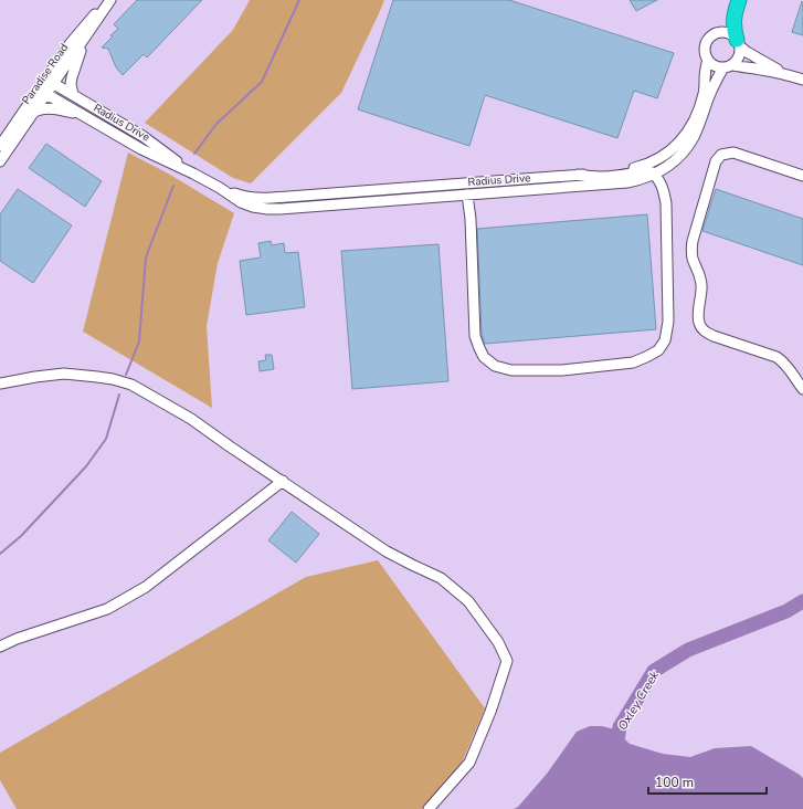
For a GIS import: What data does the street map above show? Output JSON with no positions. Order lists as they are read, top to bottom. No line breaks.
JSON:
{"streets":{"street":["Paradise Road","Radius Drive"]},"crossings":[["Paradise Road","Radius Drive"]],"water":["Oxley Creek"],"scale_bar":"100 m"}
